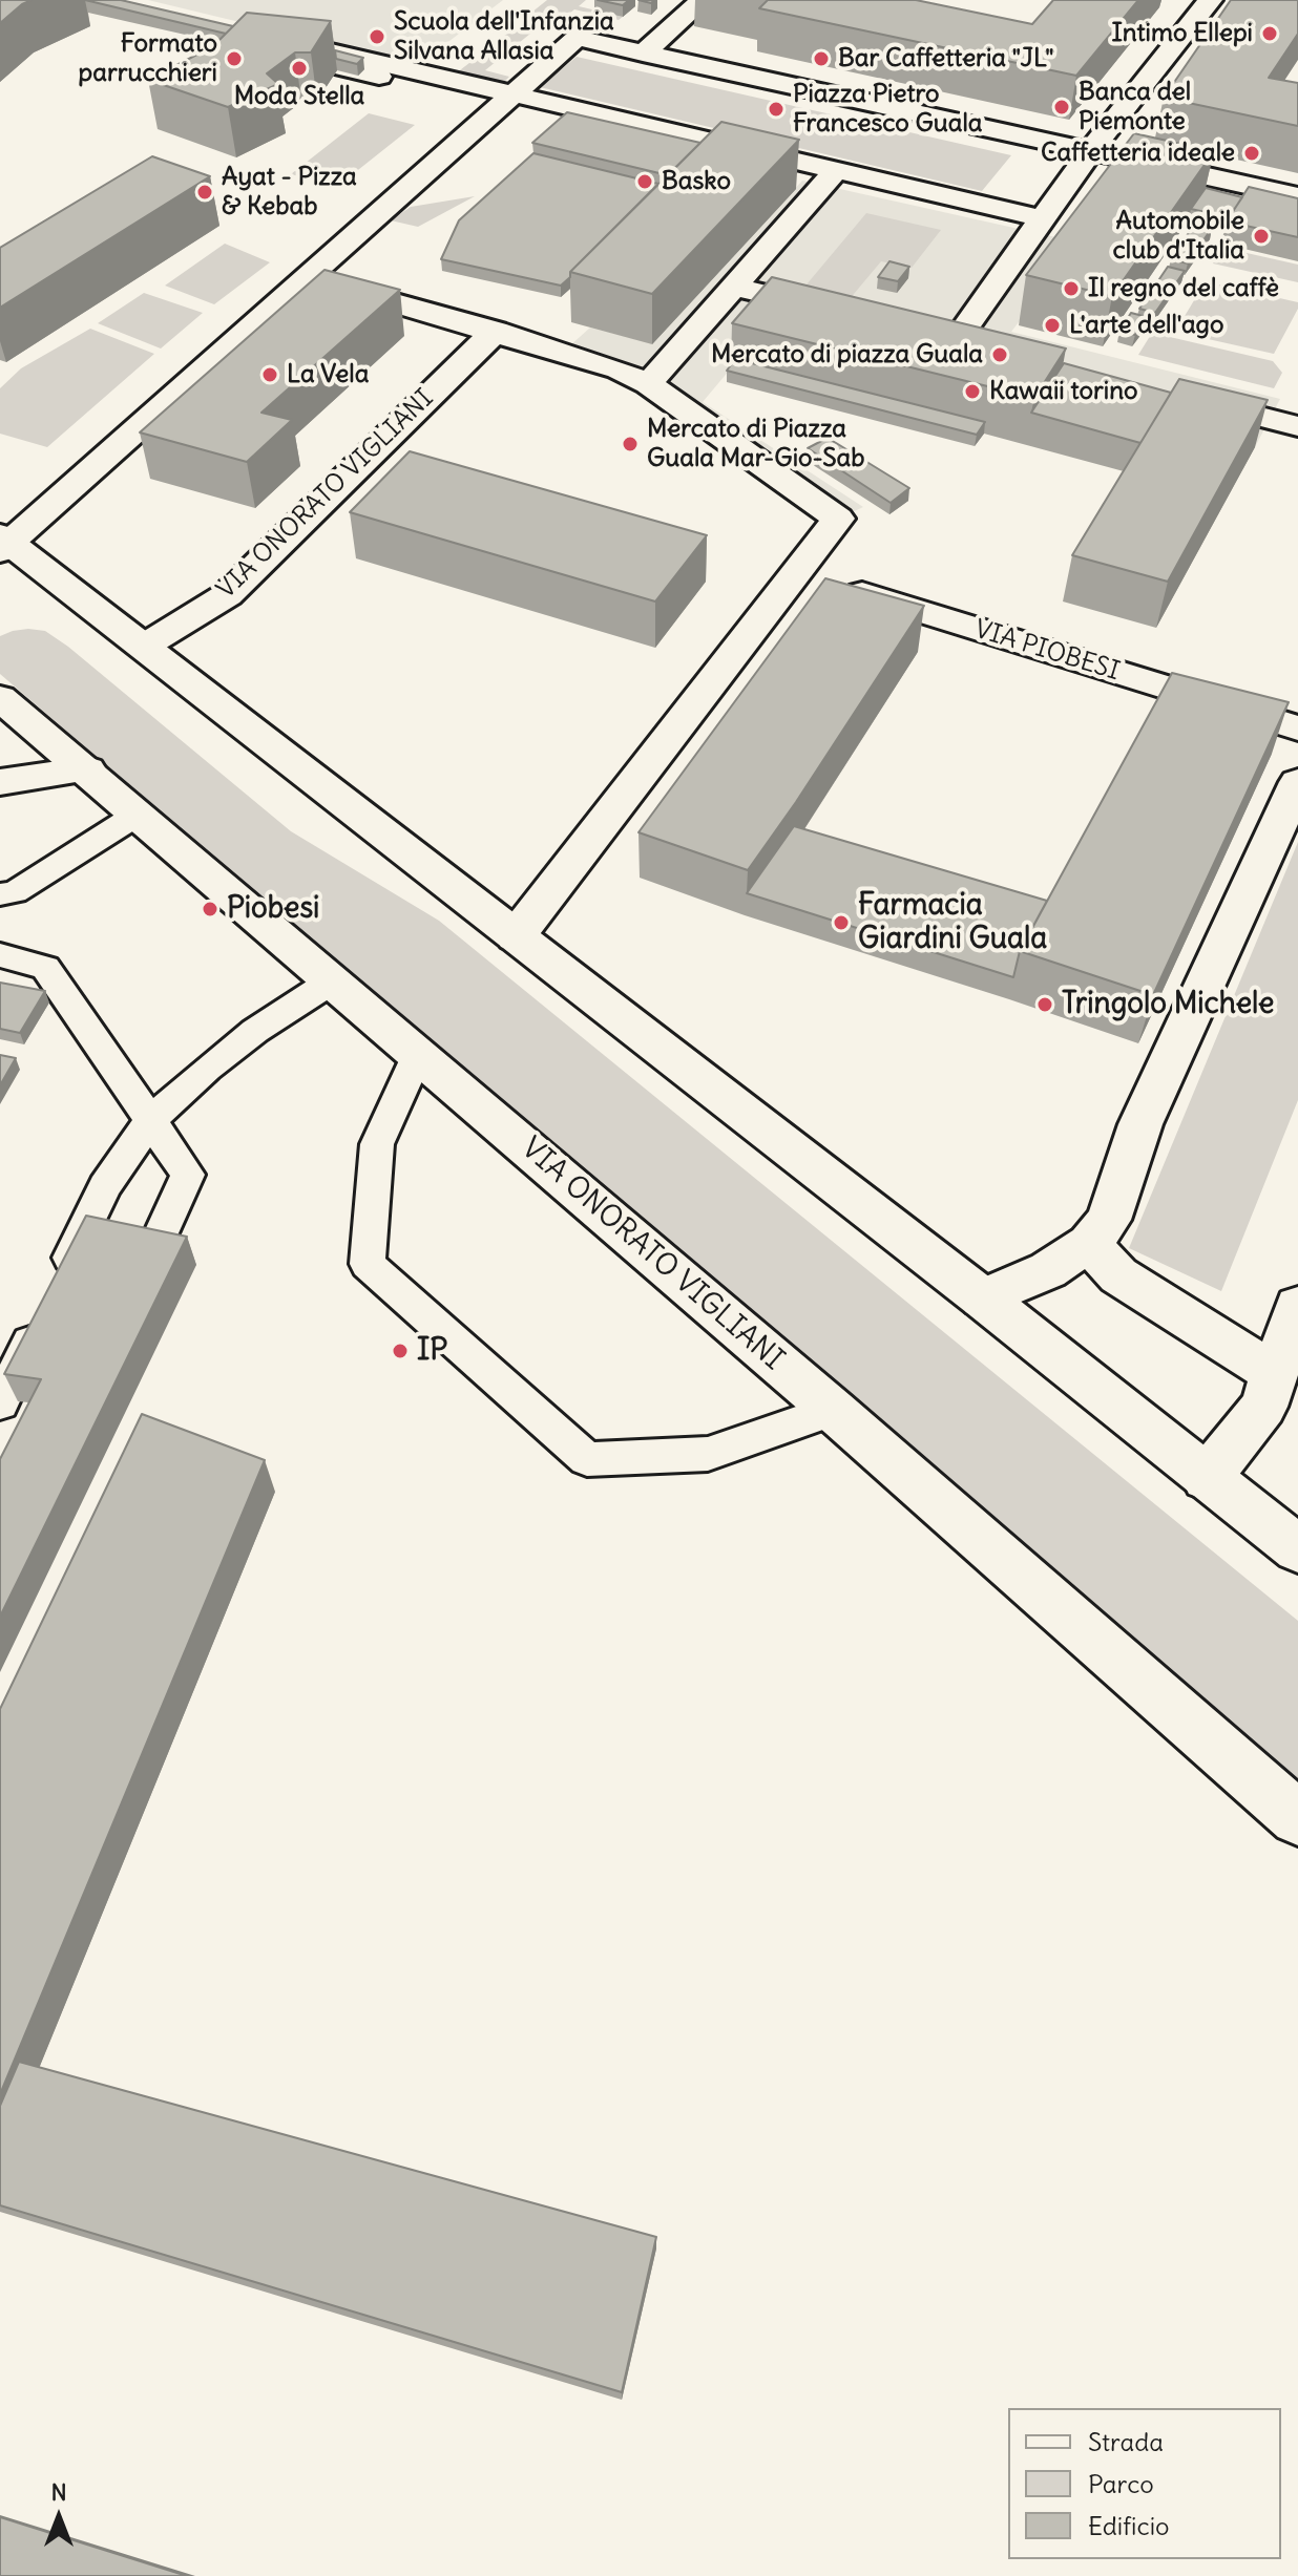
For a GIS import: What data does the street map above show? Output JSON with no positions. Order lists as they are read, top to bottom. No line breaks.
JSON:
{"streets":{"street":["VIA ONORATO VIGLIANI","VIA PIOBESI"]},"places":["Intimo Ellepi","Scuola dell'Infanzia Silvana Allasia","Formato parrucchieri","Bar Caffetteria \"JL\"","Moda Stella","Banca del Piemonte","Piazza Pietro Francesco Guala","Caffetteria ideale","Basko","Ayat - Pizza & Kebab","Automobile club d'Italia","Il regno del caffè","L'arte dell'ago","Mercato di piazza Guala","La Vela","Kawaii torino","Mercato di Piazza Guala Mar-Gio-Sab","Piobesi","Farmacia Giardini Guala","Tringolo Michele","IP"],"legend":["Strada","Parco","Edificio"],"north":"top"}
